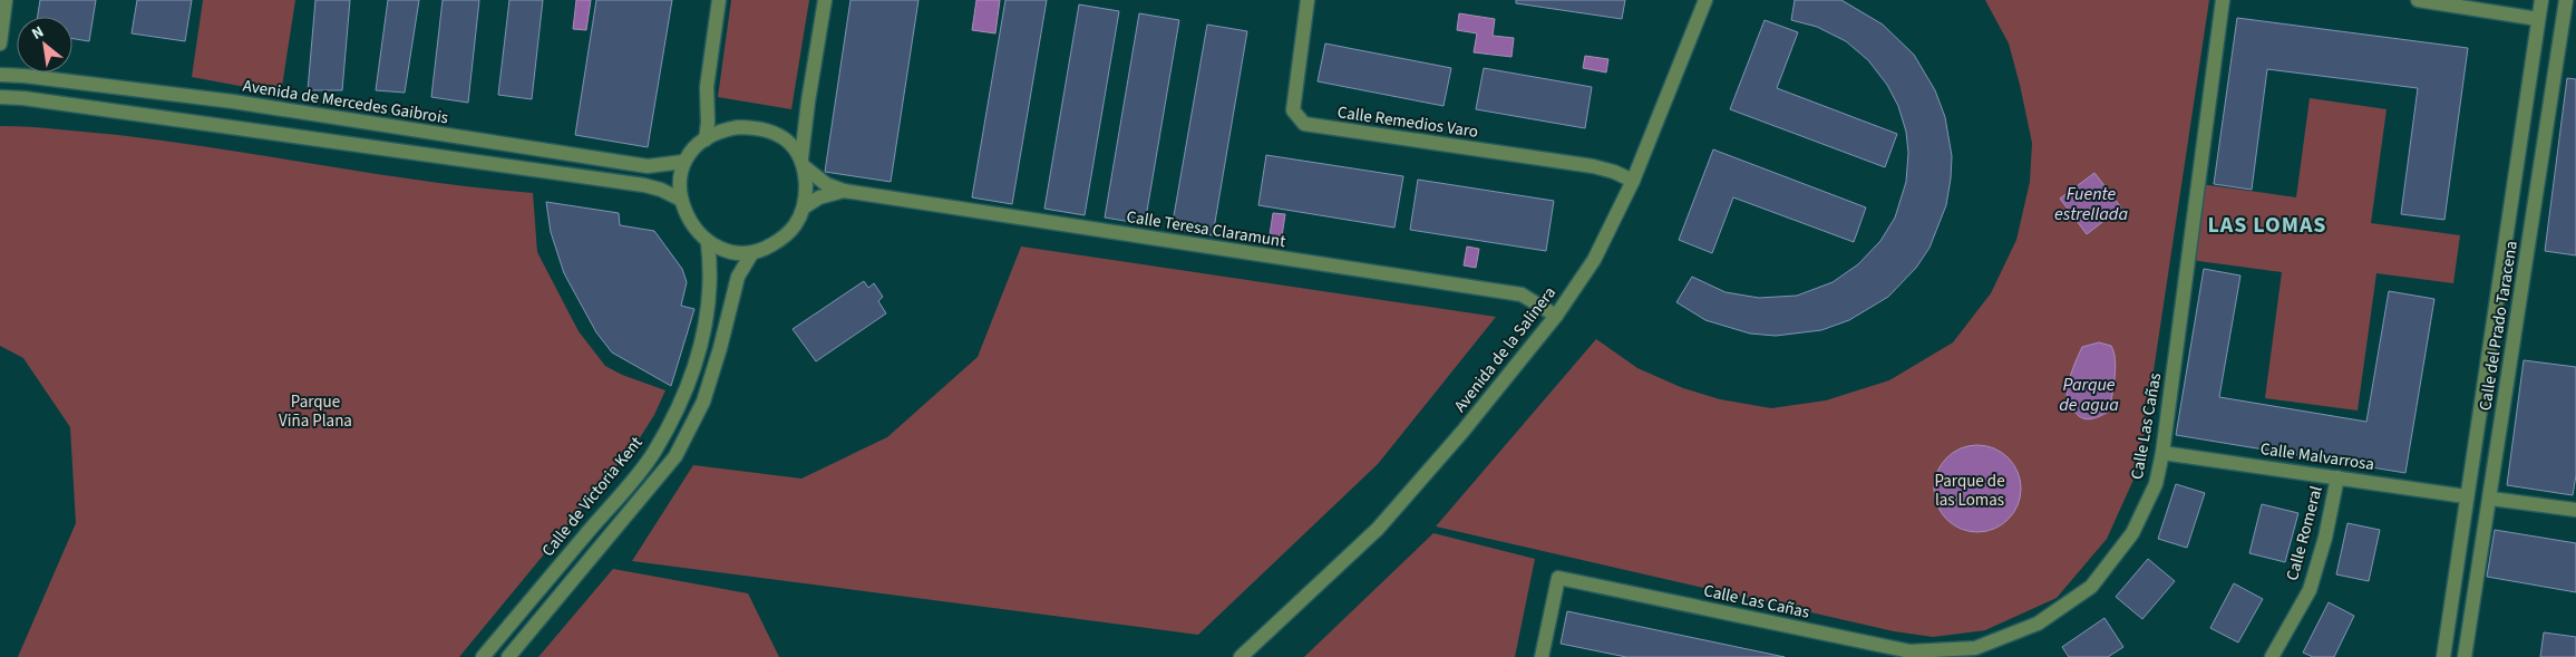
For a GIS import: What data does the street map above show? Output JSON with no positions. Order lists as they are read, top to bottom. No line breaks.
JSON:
{"streets":{"street":["Avenida de Mercedes Gaibrois","Calle Remedios Varo","Calle Teresa Claramunt","Calle del Prado Taracena","Avenida de la Salinera","Calle Las Cañas","Calle Malvarrosa","Calle de Victoria Kent","Calle Romeral"]},"crossings":[["Avenida de Mercedes Gaibrois","Calle Teresa Claramunt"],["Avenida de Mercedes Gaibrois","Calle de Victoria Kent"],["Calle Remedios Varo","Avenida de la Salinera"],["Calle Teresa Claramunt","Avenida de la Salinera"],["Calle Teresa Claramunt","Calle de Victoria Kent"],["Calle del Prado Taracena","Calle Malvarrosa"],["Calle Las Cañas","Calle Malvarrosa"],["Calle Malvarrosa","Calle Romeral"]],"districts":["LAS LOMAS"],"water":["Fuente estrellada","Parque de agua"],"parks":["Parque Viña Plana","Parque de las Lomas"],"north":"top left"}
